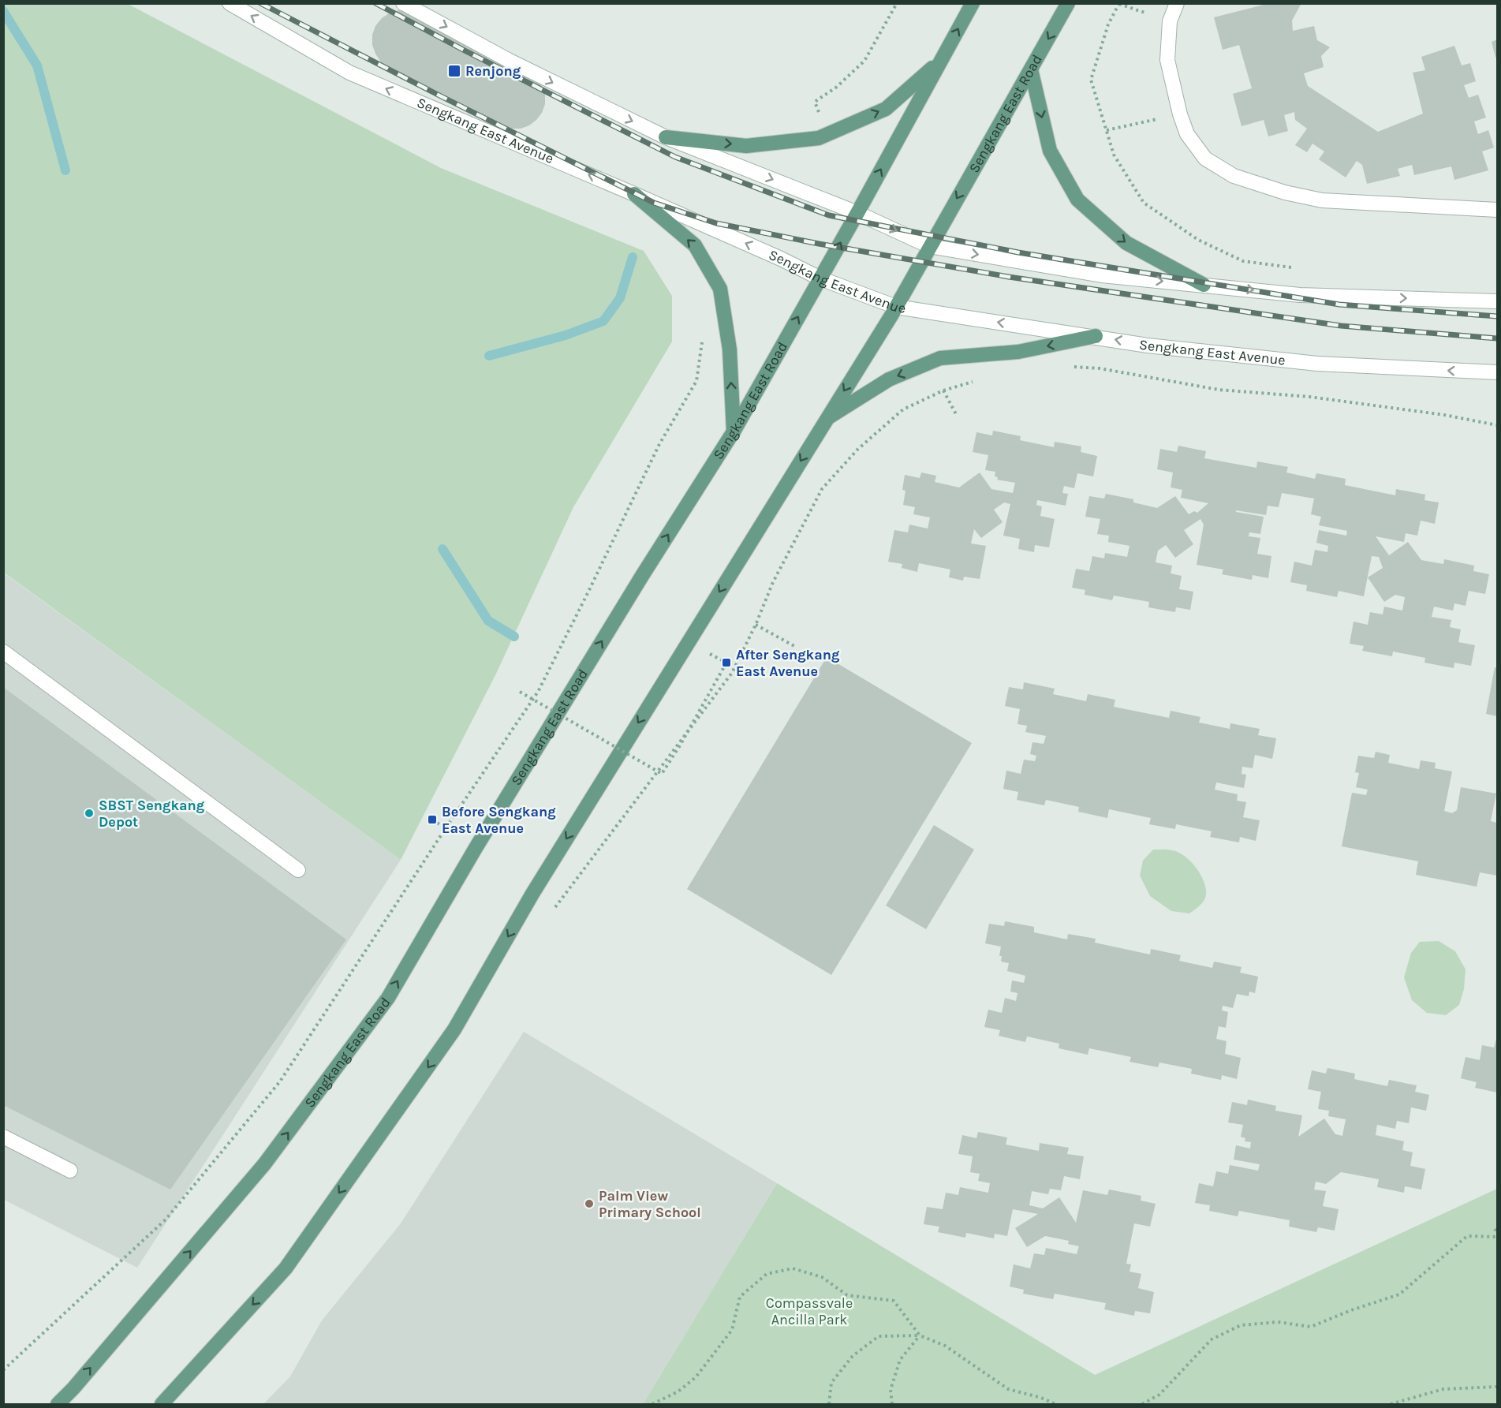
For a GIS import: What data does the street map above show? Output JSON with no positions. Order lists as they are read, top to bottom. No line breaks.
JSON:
{"streets":{"main road":["Sengkang East Road","Sengkang East Avenue"]},"crossings":[["Sengkang East Road","Sengkang East Avenue"]],"parks":["Compassvale Ancilla Park"],"places":{"transit":["Renjong","After Sengkang East Avenue","Before Sengkang East Avenue"],"other":["SBST Sengkang Depot","Palm View Primary School"]}}
